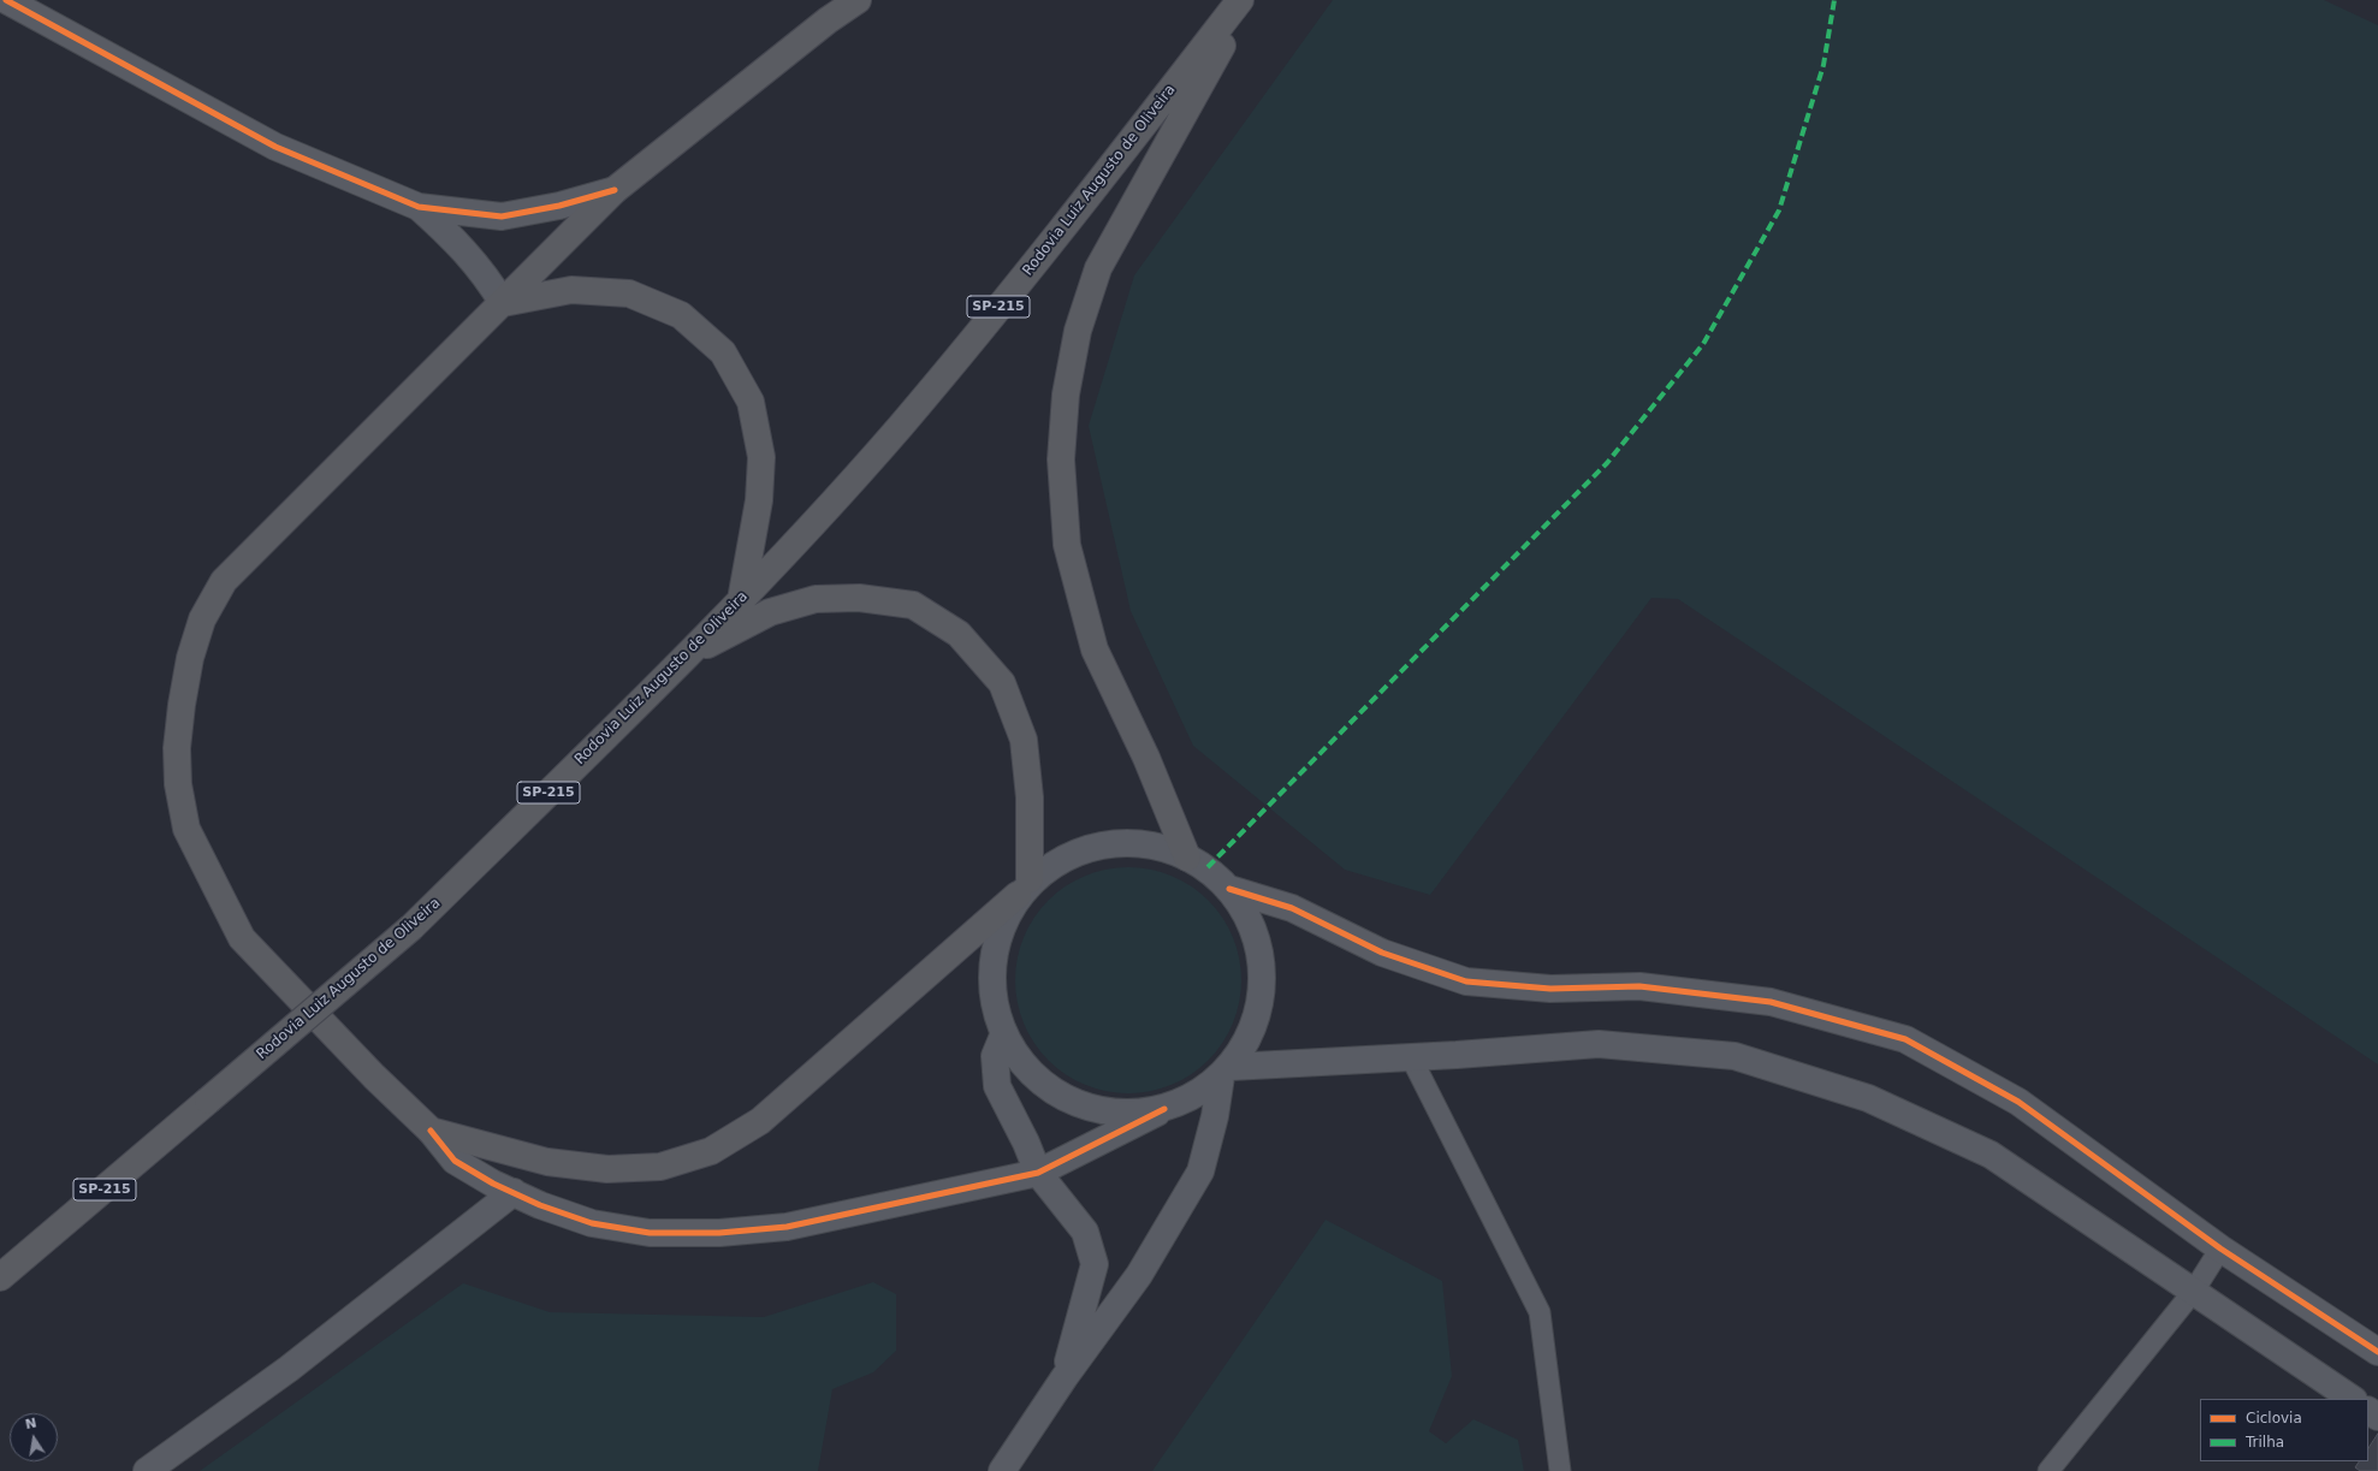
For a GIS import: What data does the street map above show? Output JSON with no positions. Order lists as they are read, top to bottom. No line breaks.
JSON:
{"streets":{"highway":["Rodovia Luiz Augusto de Oliveira","SP-215"]},"legend":["Ciclovia","Trilha"],"north":"top"}
